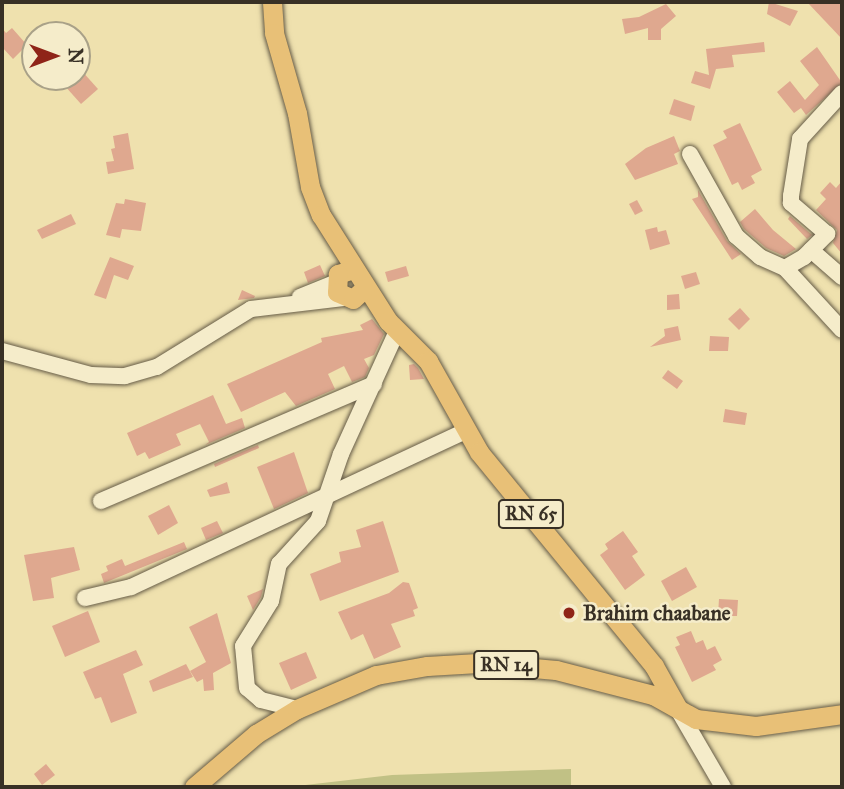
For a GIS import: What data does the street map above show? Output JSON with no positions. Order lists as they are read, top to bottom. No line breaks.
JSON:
{"streets":{"main road":["RN 65","RN 14"]},"crossings":[["RN 65","RN 14"]],"places":["Brahim chaabane"],"north":"right"}
